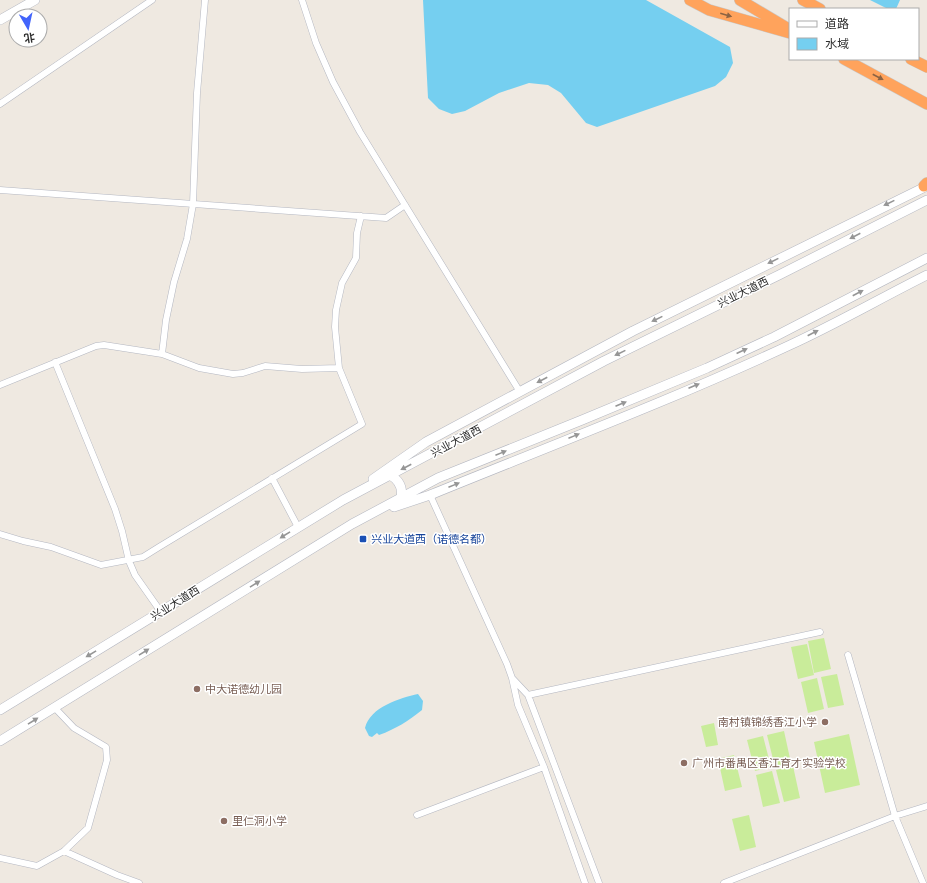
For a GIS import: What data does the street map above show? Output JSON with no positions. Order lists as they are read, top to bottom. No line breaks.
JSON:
{"streets":{"main road":["兴业大道西"]},"places":{"transit":["兴业大道西（诺德名都）"],"other":["中大诺德幼儿园","南村镇锦绣香江小学","广州市番禺区香江育才实验学校","里仁洞小学"]},"legend":["道路","水域"],"north":"bottom"}
